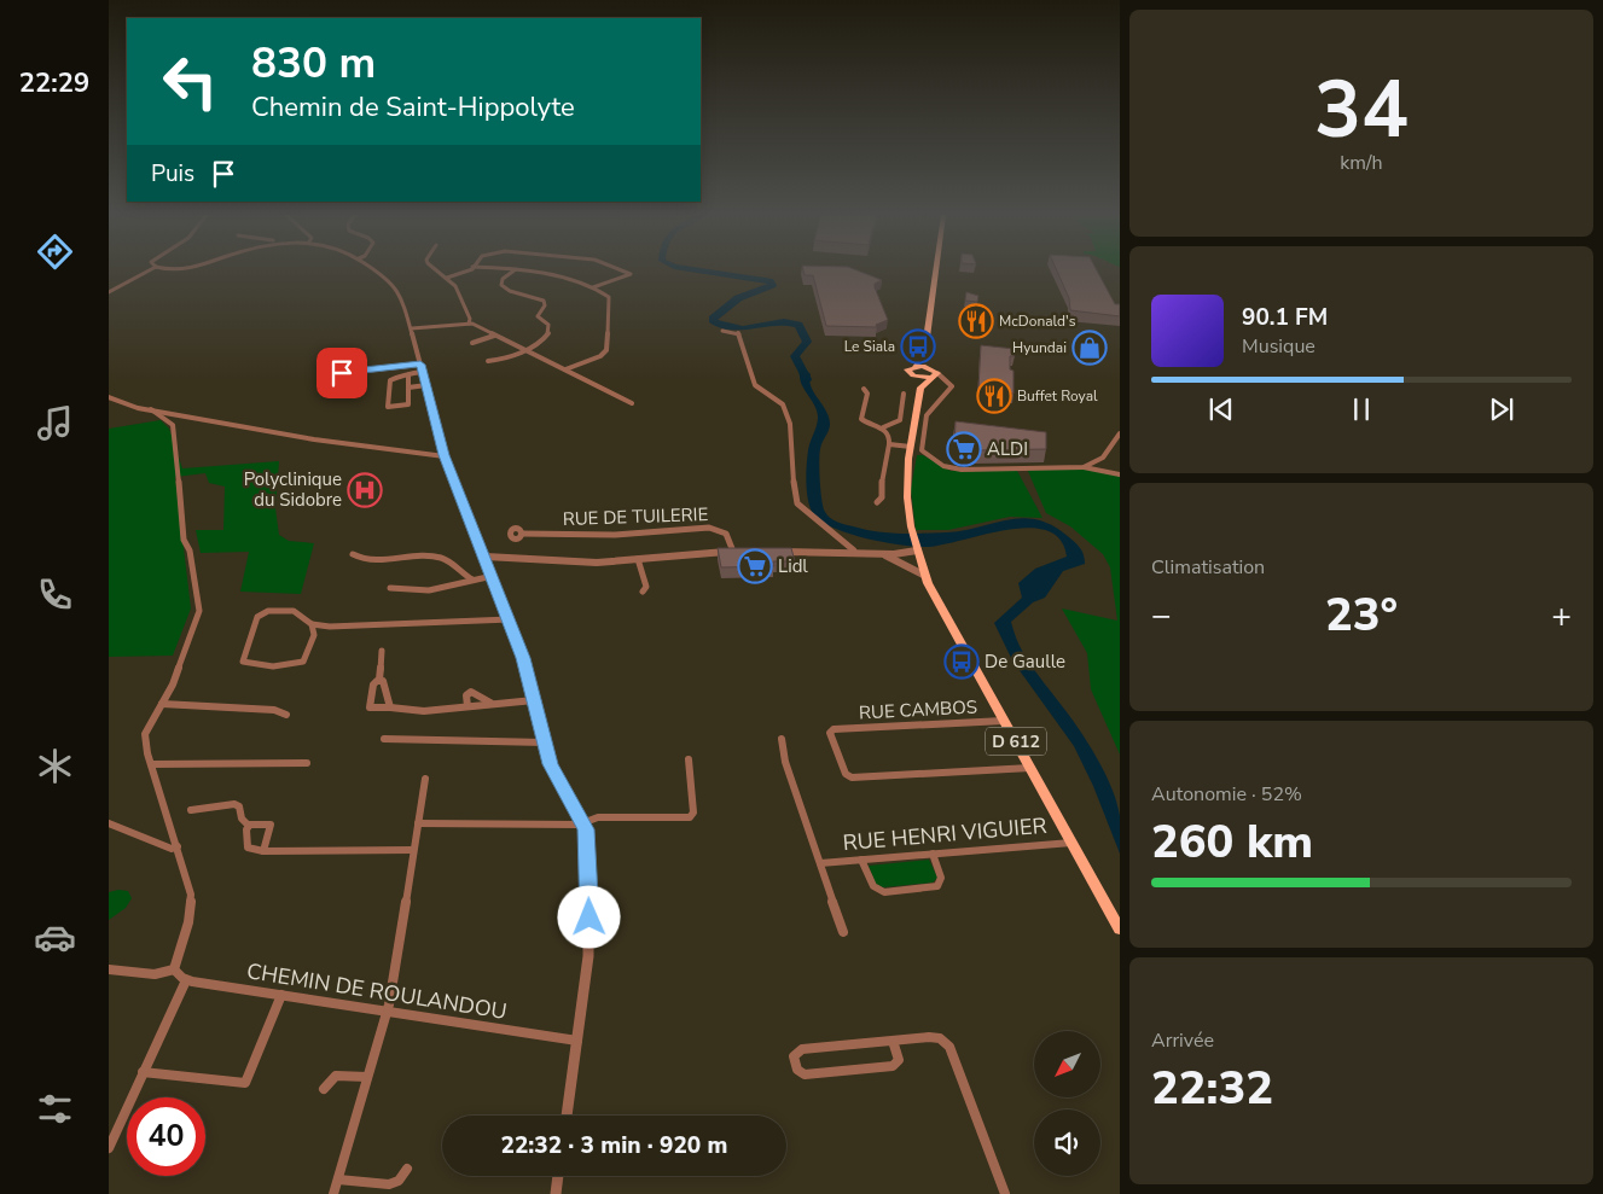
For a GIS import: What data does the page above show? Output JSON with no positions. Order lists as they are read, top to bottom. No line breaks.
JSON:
{"streets":{"main road":["D 612"],"street":["RUE DE TUILERIE","RUE CAMBOS","RUE HENRI VIGUIER","CHEMIN DE ROULANDOU"]},"crossings":[["RUE CAMBOS","D 612"],["D 612","RUE HENRI VIGUIER"]],"places":{"restaurant":["McDonald's","Buffet Royal"],"bus stop":["Le Siala","De Gaulle"],"shop":["Hyundai"],"supermarket":["ALDI","Lidl"],"hospital":["Polyclinique du Sidobre"]},"north":"bottom left","page":{"tabs":"22:29","tile":[["34","km/h"],"Climatisation",["Autonomie · 52%","260 km"],["Arrivée","22:32"]],"turn":["830 m","Chemin de Saint-Hippolyte"],"then":"Puis","song":["90.1 FM","Musique"],"heat":["−","23°","+"],"limit":"40","trip":"22:32 · 3 min · 920 m"}}
